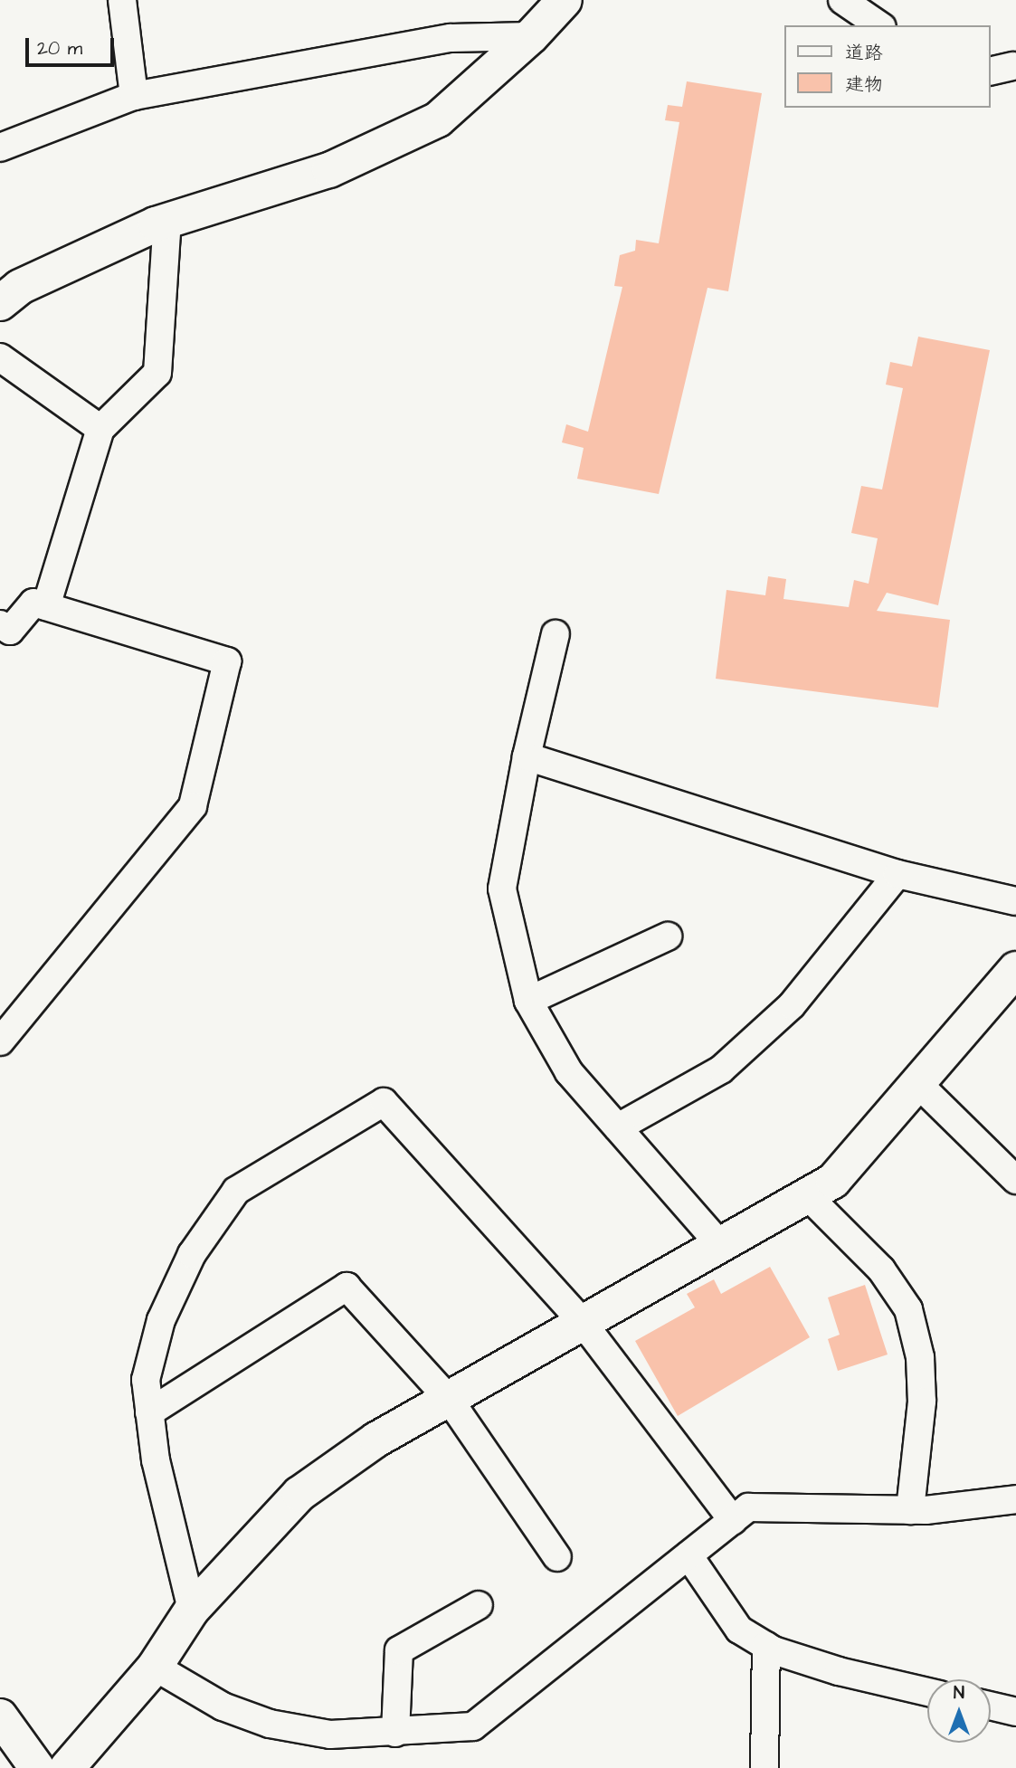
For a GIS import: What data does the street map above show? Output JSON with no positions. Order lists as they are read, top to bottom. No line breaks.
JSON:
{"legend":["道路","建物"],"scale_bar":"20 m","north":"top"}
